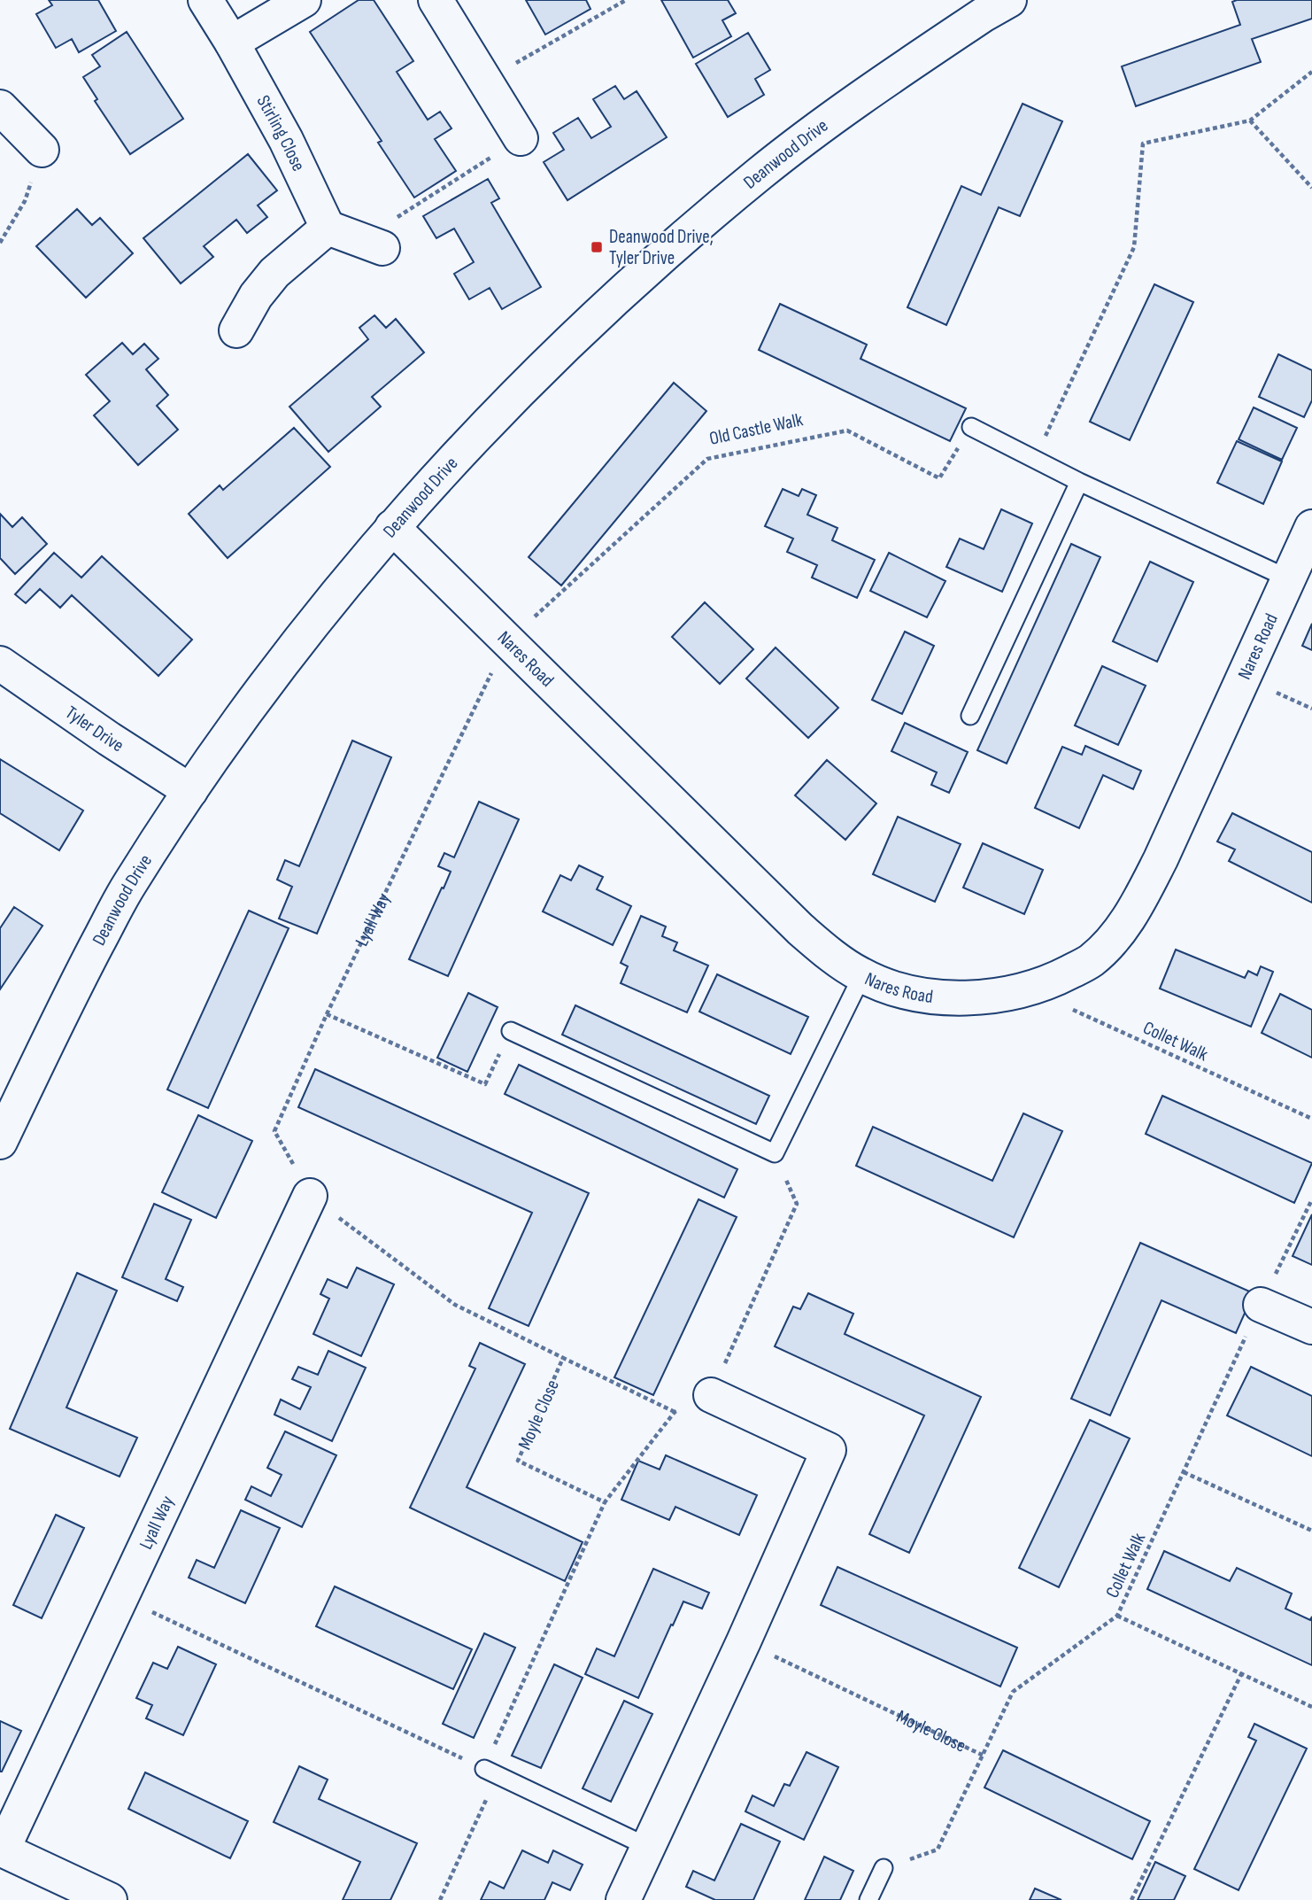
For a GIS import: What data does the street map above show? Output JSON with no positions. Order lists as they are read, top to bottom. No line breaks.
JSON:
{"streets":{"street":["Stirling Close","Deanwood Drive","Nares Road","Tyler Drive","Lyall Way"],"path":["Old Castle Walk","Collet Walk","Moyle Close"]},"crossings":[["Deanwood Drive","Nares Road"],["Deanwood Drive","Tyler Drive"],["Old Castle Walk","Nares Road"],["Old Castle Walk","Lyall Way"],["Nares Road","Lyall Way"],["Nares Road","Collet Walk"],["Lyall Way","Moyle Close"],["Collet Walk","Moyle Close"]],"places":{"transit":["Deanwood Drive, Tyler Drive"]}}
